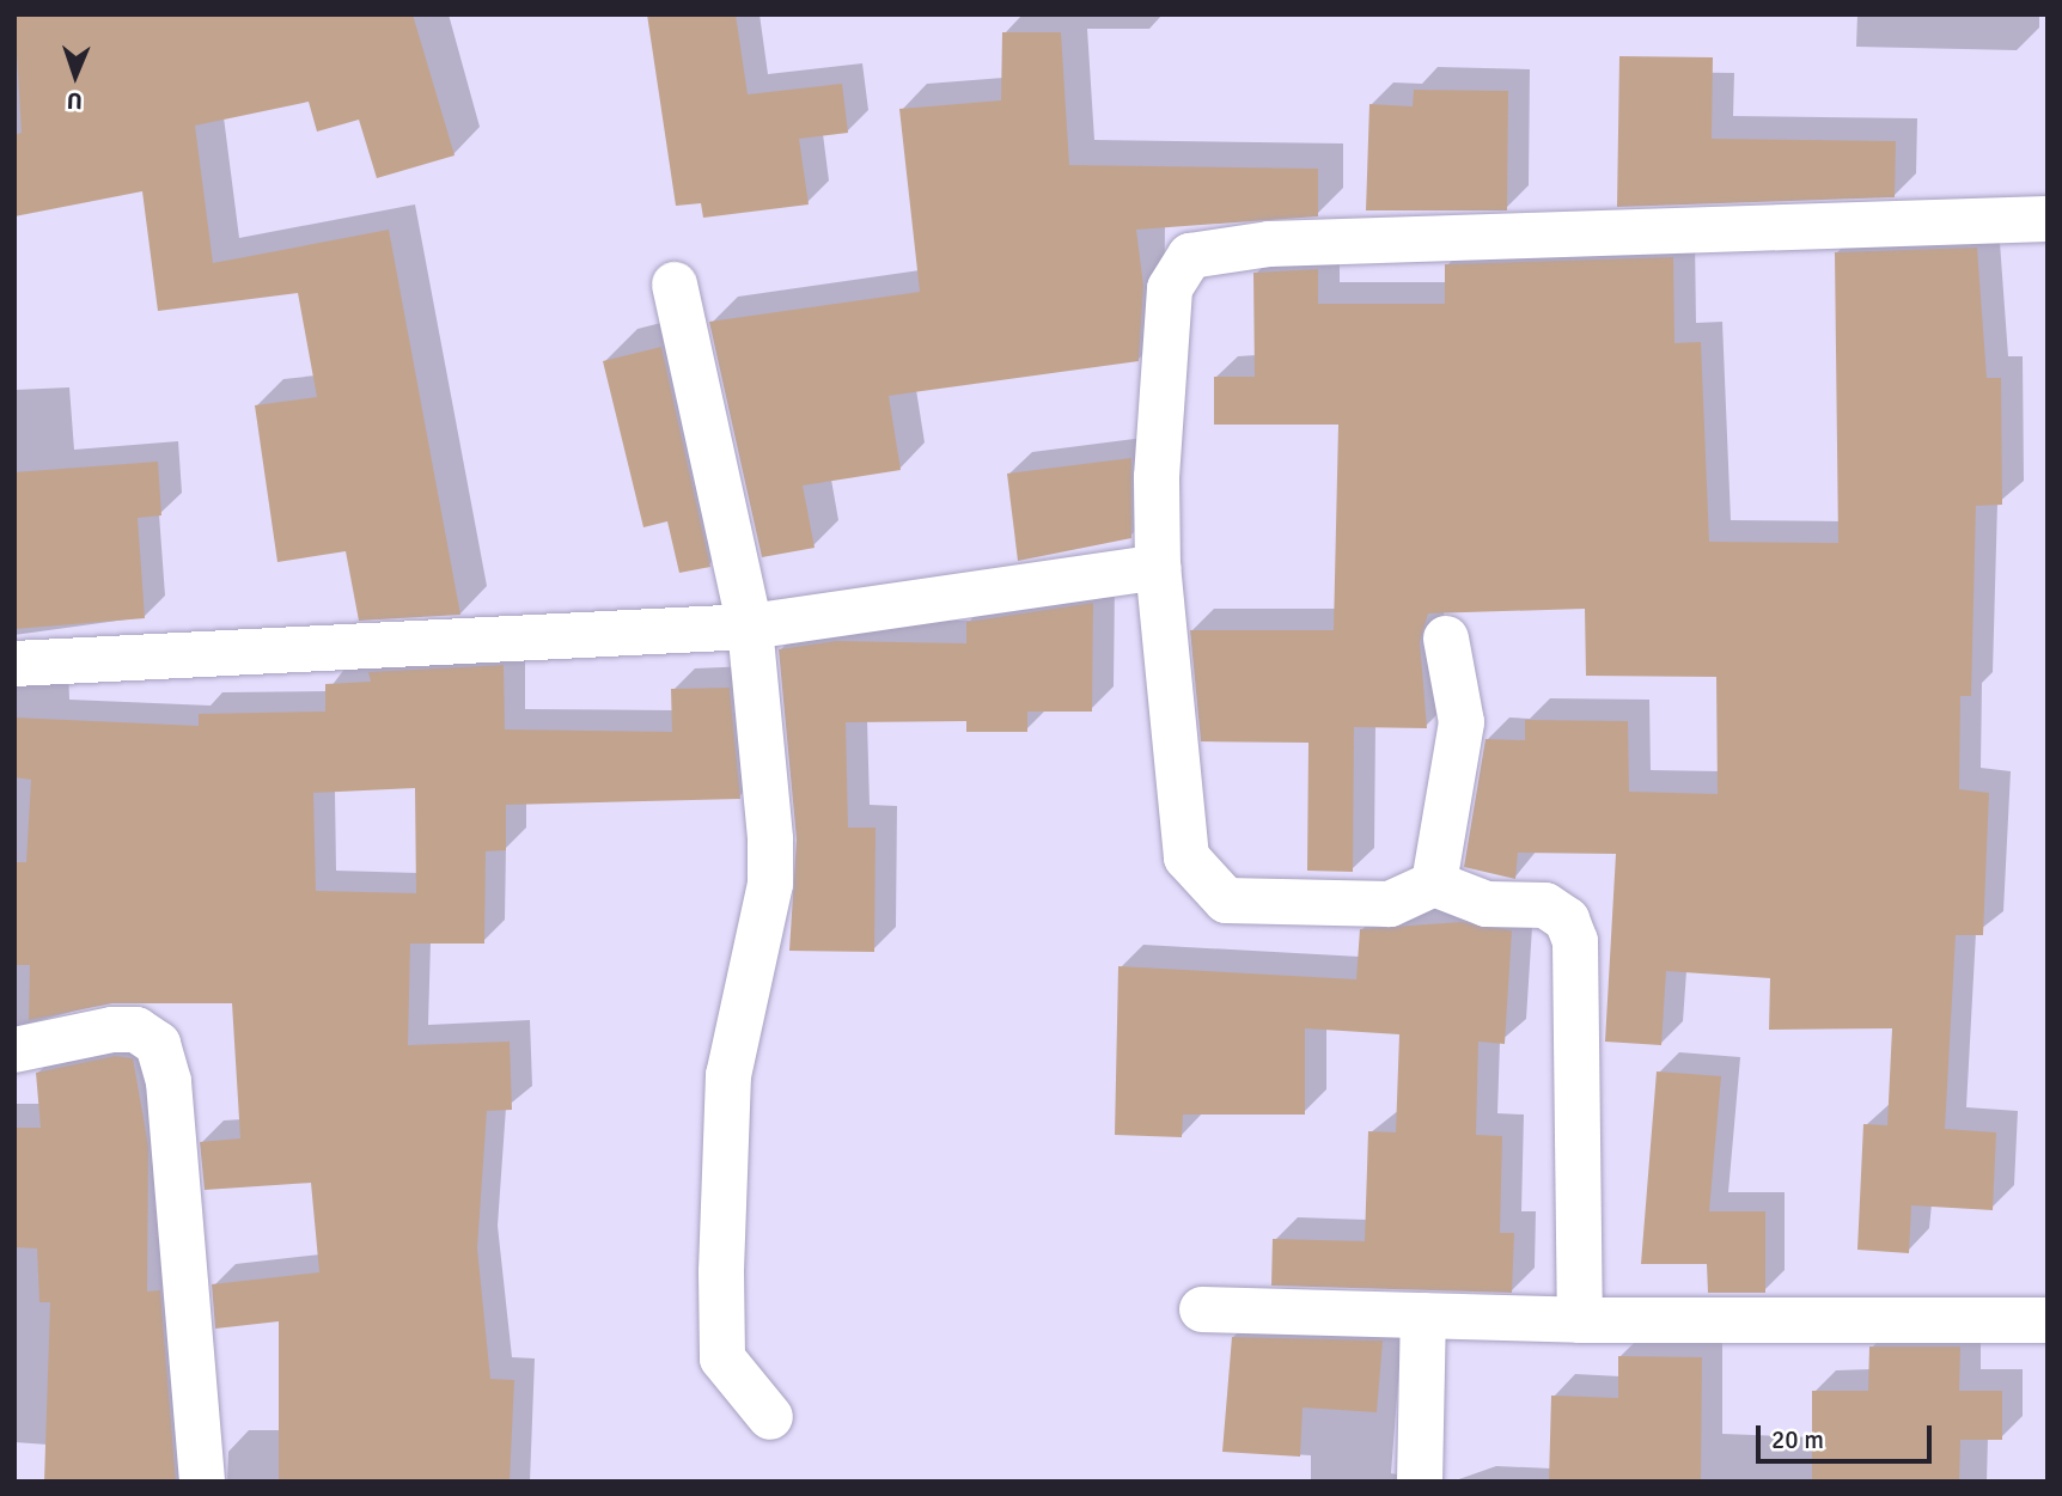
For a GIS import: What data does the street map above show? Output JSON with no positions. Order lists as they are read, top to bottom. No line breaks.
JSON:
{"scale_bar":"20 m","north":"bottom"}
